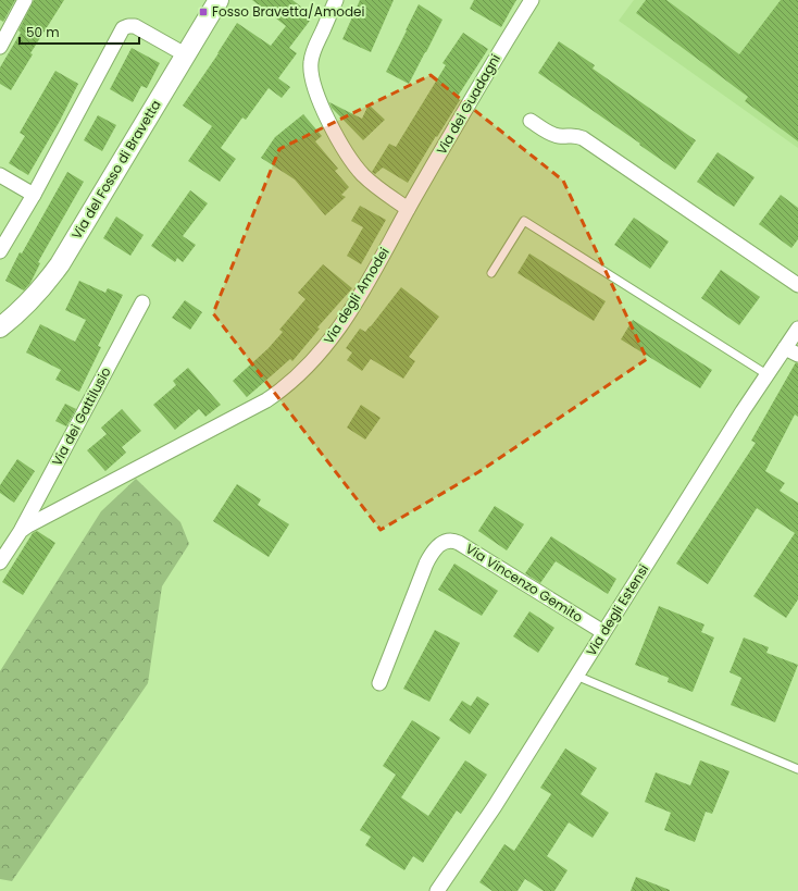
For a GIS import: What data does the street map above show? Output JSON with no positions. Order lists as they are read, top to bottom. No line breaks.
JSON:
{"streets":{"main road":["Via del Fosso di Bravetta"],"street":["Via dei Guadagni","Via degli Amodei","Via dei Gattilusio","Via Vincenzo Gemito","Via degli Estensi"]},"crossings":[["Via dei Guadagni","Via degli Amodei"],["Via degli Amodei","Via dei Gattilusio"],["Via Vincenzo Gemito","Via degli Estensi"]],"places":{"transit":["Fosso Bravetta/Amodei"]},"scale_bar":"50 m"}
